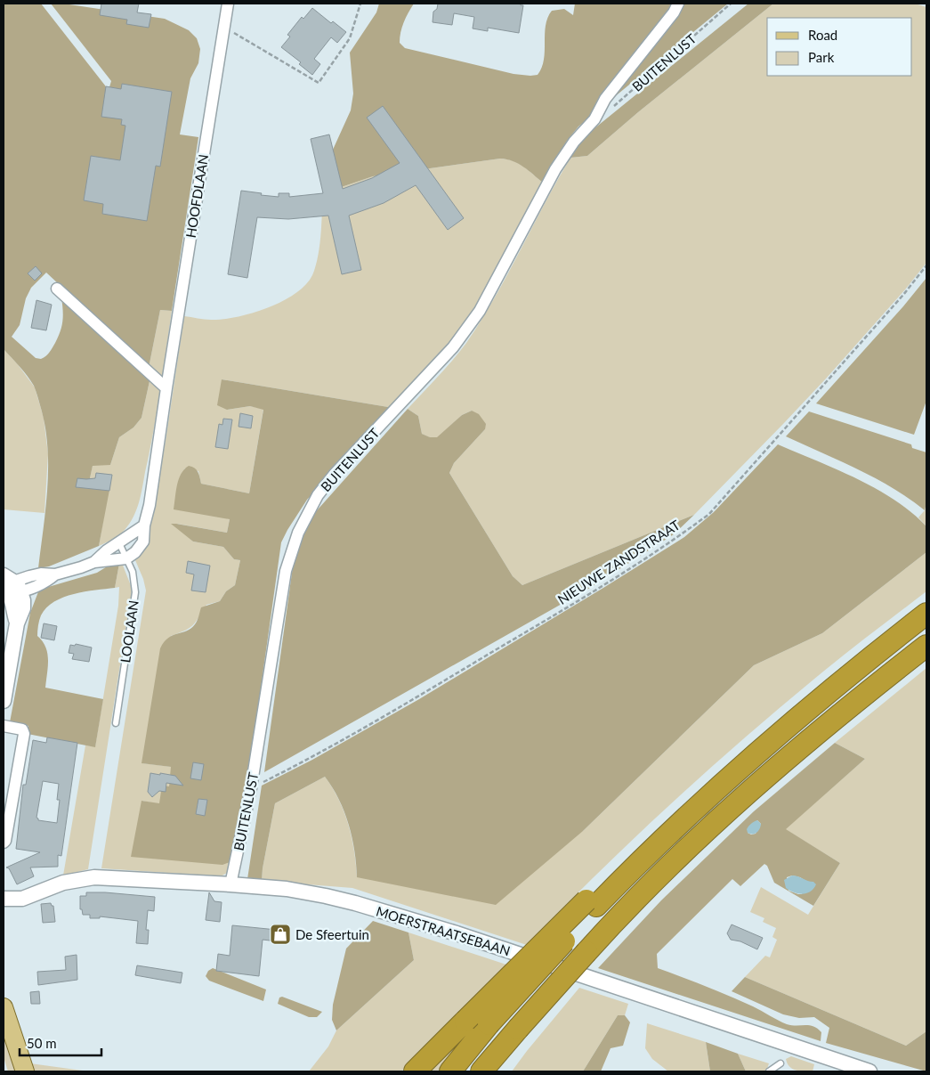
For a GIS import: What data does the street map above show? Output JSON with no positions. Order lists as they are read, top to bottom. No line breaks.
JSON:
{"streets":{"street":["BUITENLUST","HOOFDLAAN","MOERSTRAATSEBAAN"],"lane":["LOOLAAN"],"path":["NIEUWE ZANDSTRAAT"]},"crossings":[["BUITENLUST","NIEUWE ZANDSTRAAT"],["BUITENLUST","MOERSTRAATSEBAAN"],["HOOFDLAAN","LOOLAAN"]],"places":{"shop":["De Sfeertuin"]},"legend":["Road","Park"],"scale_bar":"50 m"}
